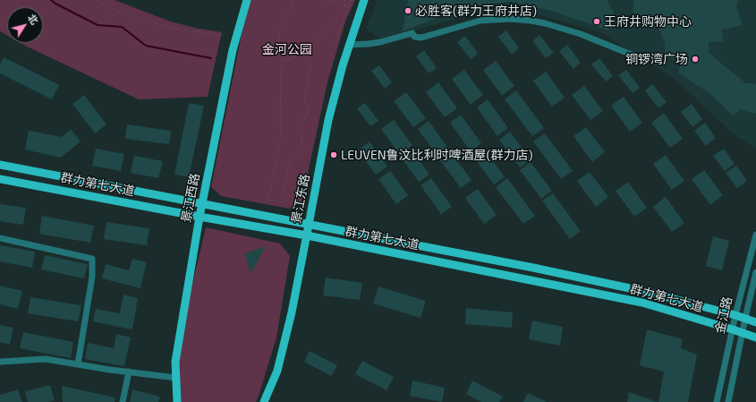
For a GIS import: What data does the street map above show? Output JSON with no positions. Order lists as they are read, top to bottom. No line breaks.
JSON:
{"streets":{"main road":["群力第七大道","景江西路","景江东路"],"street":["金江路"]},"crossings":[["群力第七大道","景江西路"],["群力第七大道","景江东路"],["群力第七大道","金江路"]],"parks":["金河公园"],"places":["必胜客(群力王府井店)","王府井购物中心","铜锣湾广场","LEUVEN鲁汶比利时啤酒屋(群力店)"],"north":"top right"}
